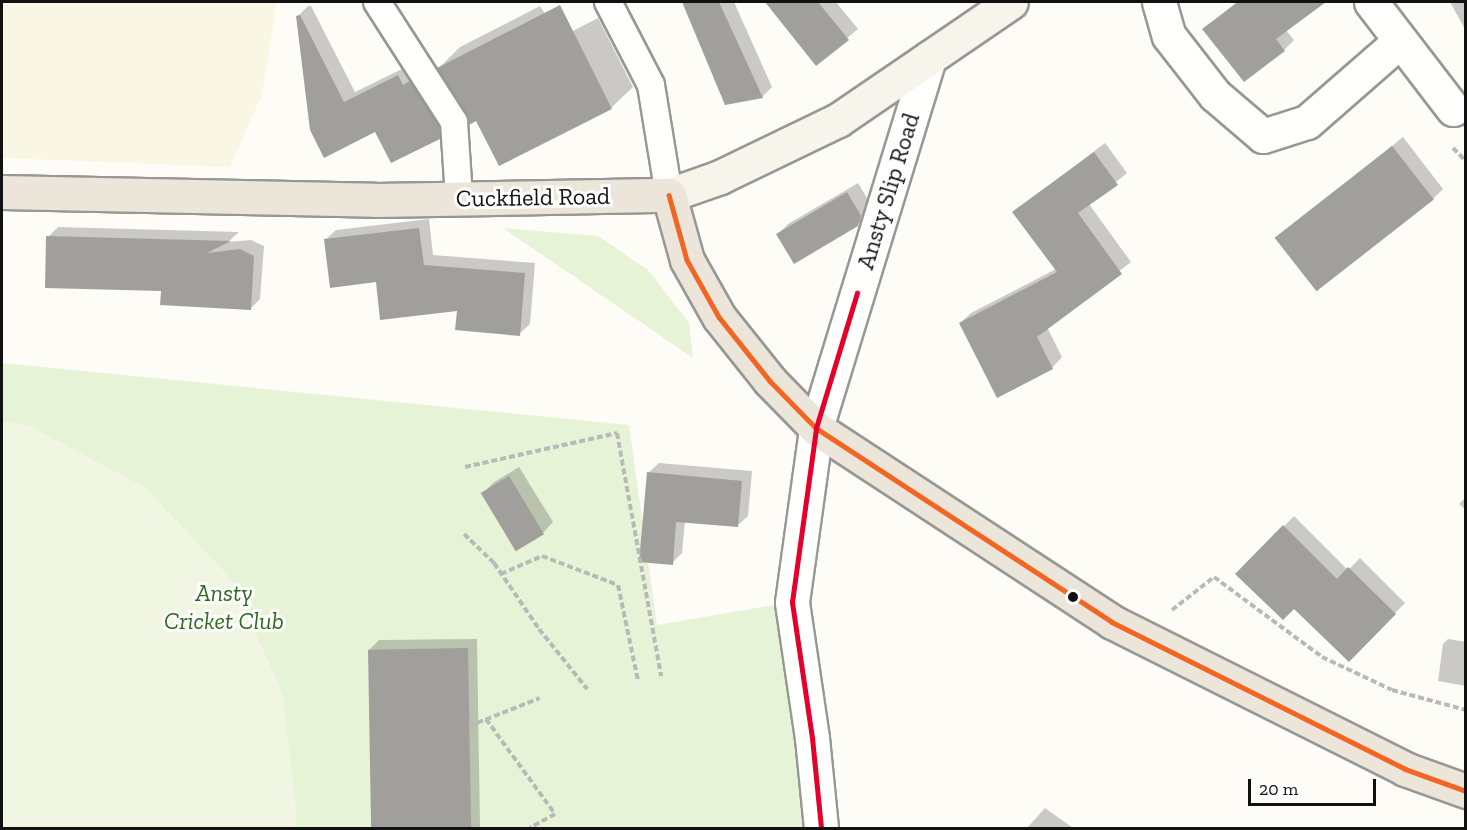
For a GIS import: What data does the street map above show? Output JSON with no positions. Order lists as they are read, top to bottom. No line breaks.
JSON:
{"streets":{"highway":["Cuckfield Road"],"street":["Ansty Slip Road"]},"crossings":[["Ansty Slip Road","Cuckfield Road"]],"parks":["Ansty Cricket Club"],"scale_bar":"20 m"}
